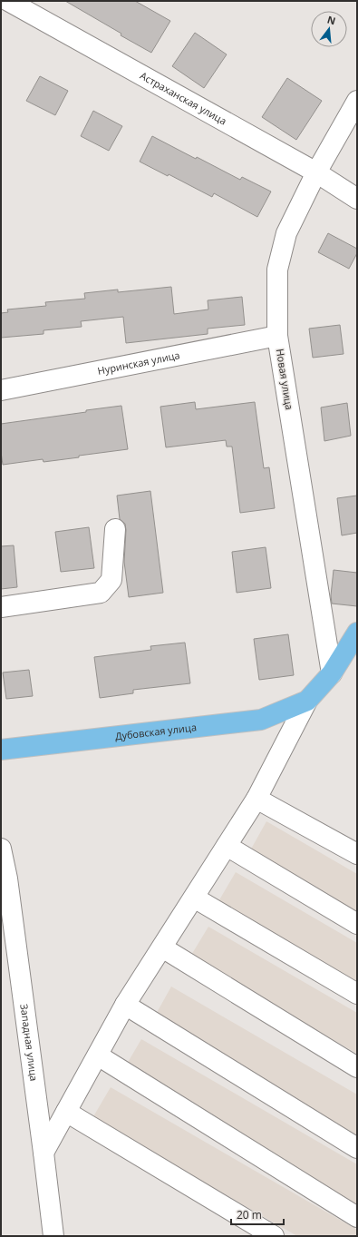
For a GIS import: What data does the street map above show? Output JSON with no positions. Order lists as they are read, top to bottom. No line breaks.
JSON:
{"streets":{"main road":["Дубовская улица"],"street":["Астраханская улица","Нуринская улица","Новая улица","Западная улица"]},"crossings":[["Астраханская улица","Новая улица"],["Нуринская улица","Новая улица"]],"scale_bar":"20 m","north":"top"}
